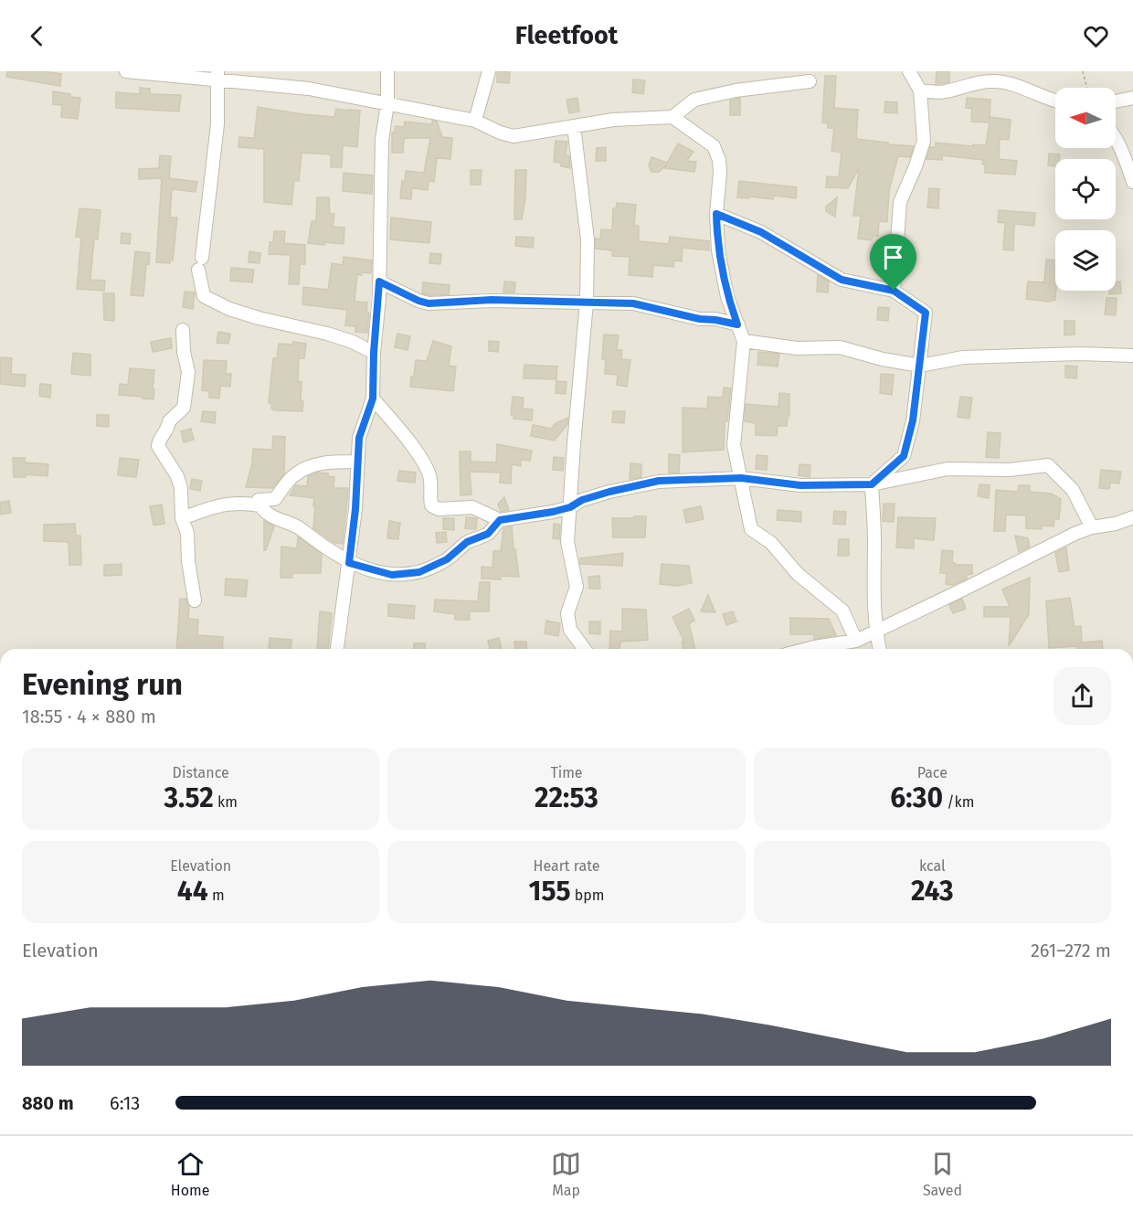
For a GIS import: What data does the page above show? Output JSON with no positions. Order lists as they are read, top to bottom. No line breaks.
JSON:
{"north":"left","page":{"header":"Fleetfoot","heading":["Evening run","18:55 · 4 × 880 m"],"stats":[["Distance","3.52 km"],["Time","22:53"],["Pace","6:30 /km"],["Elevation","44 m"],["Heart rate","155 bpm"],["kcal","243"]],"chart":["Elevation","261–272 m"],"list":[{"name":"880 m","note":"6:13"}],"tabs":["Home","Map","Saved"]}}
